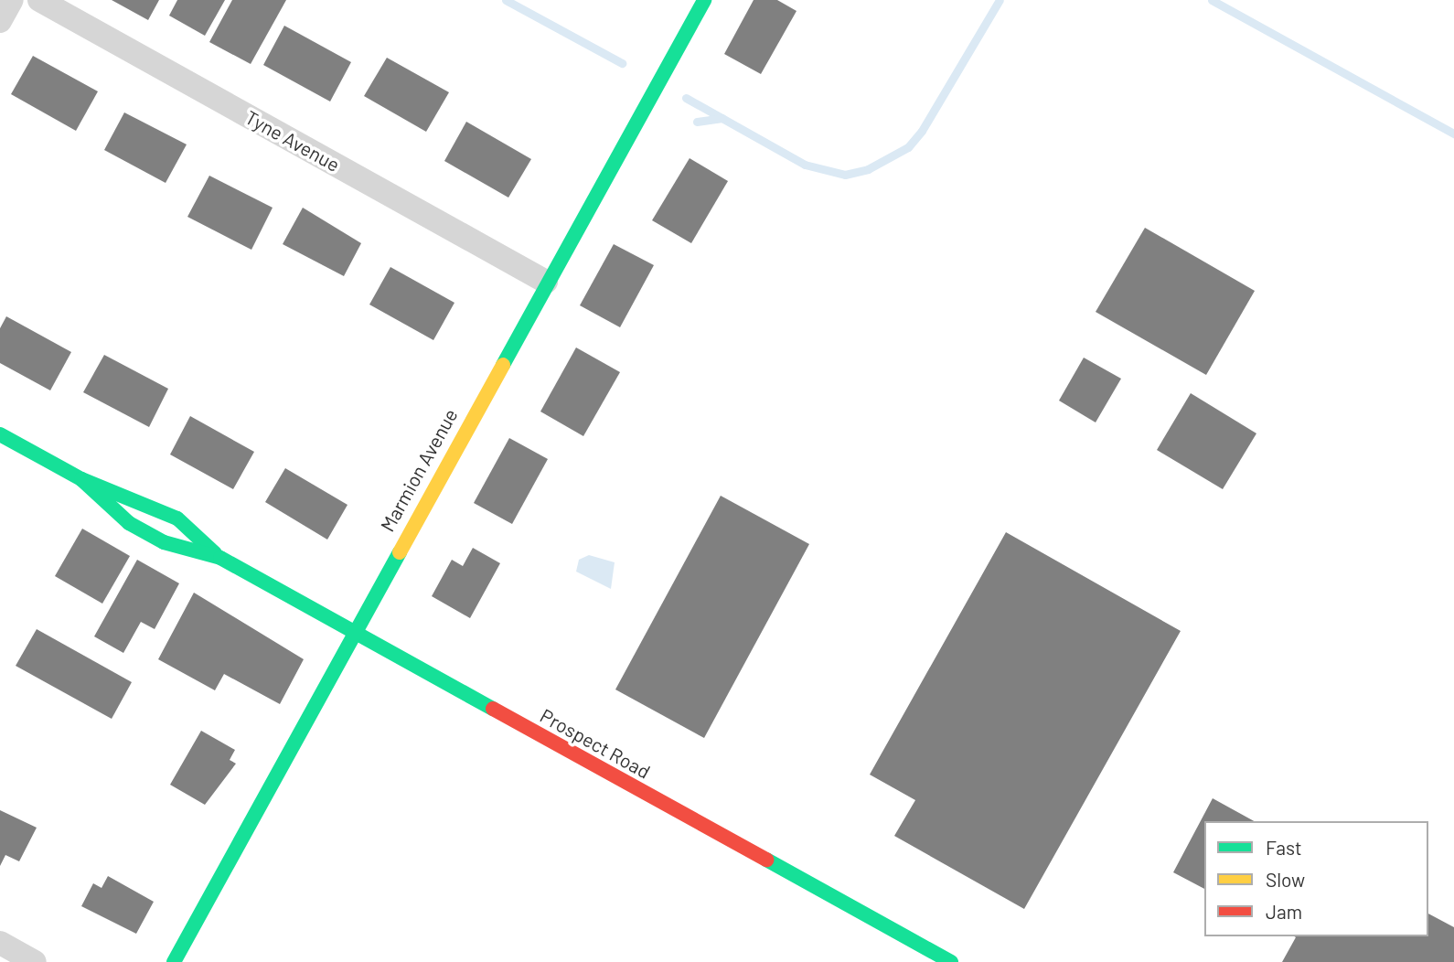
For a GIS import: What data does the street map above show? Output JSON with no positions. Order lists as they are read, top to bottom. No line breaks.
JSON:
{"streets":{"main road":["Marmion Avenue","Prospect Road"],"street":["Tyne Avenue"]},"crossings":[["Tyne Avenue","Marmion Avenue"],["Marmion Avenue","Prospect Road"]],"legend":["Fast","Slow","Jam"]}
